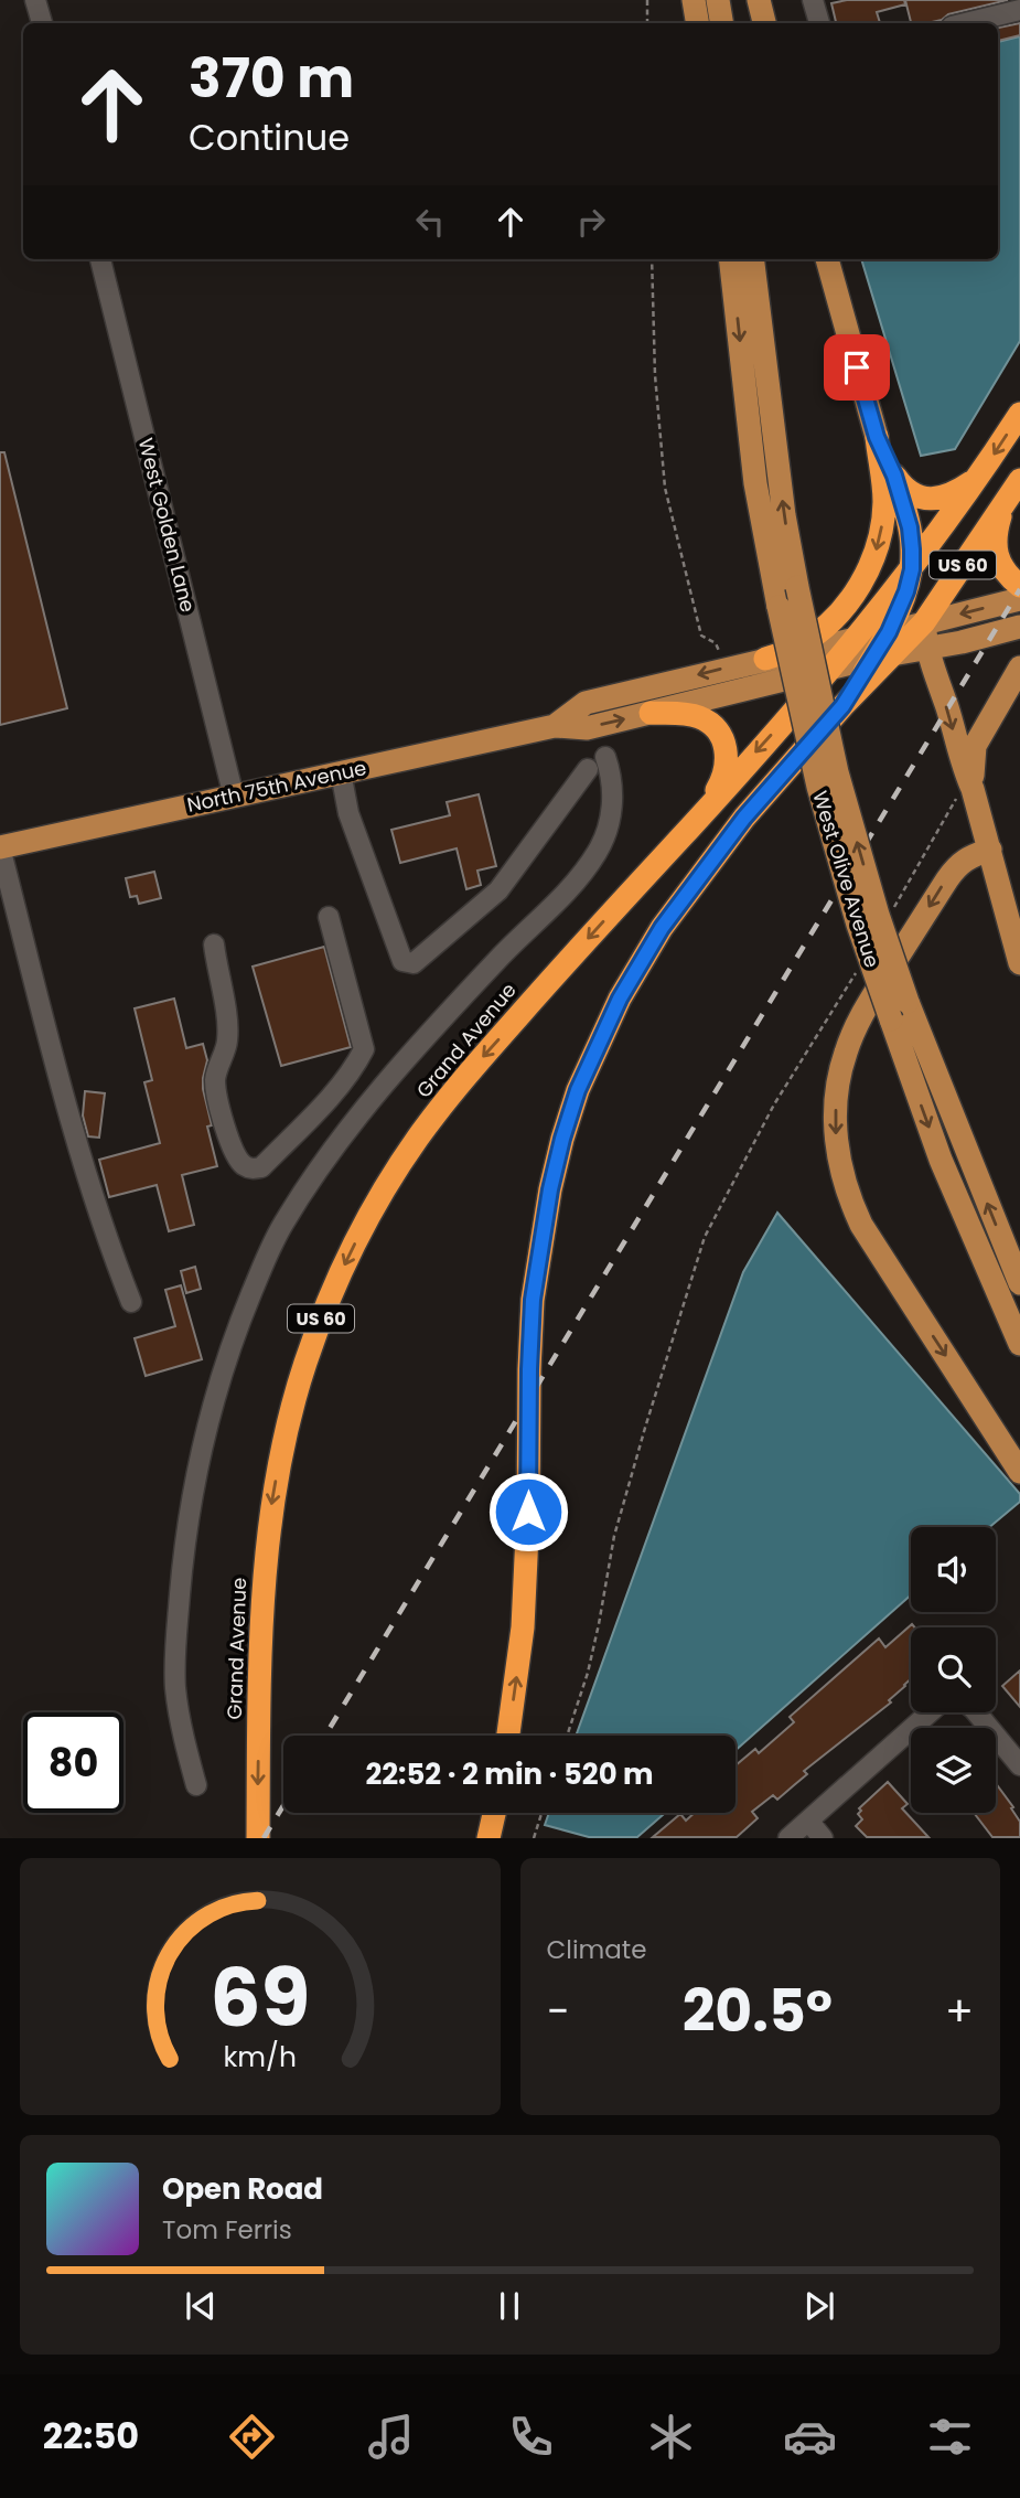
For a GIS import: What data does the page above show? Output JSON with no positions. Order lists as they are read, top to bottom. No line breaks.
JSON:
{"streets":{"highway":["US 60","Grand Avenue"],"main road":["North 75th Avenue","West Olive Avenue"],"street":["West Golden Lane"]},"crossings":[["West Golden Lane","North 75th Avenue"],["US 60","North 75th Avenue"],["North 75th Avenue","Grand Avenue"]],"page":{"turn":["370 m","Continue"],"limit":"80","trip":"22:52 · 2 min · 520 m","tile":"Climate","heat":["−","20.5°","+"],"song":["Open Road","Tom Ferris"],"tabs":"22:50","gauge":["69","km/h"]}}
